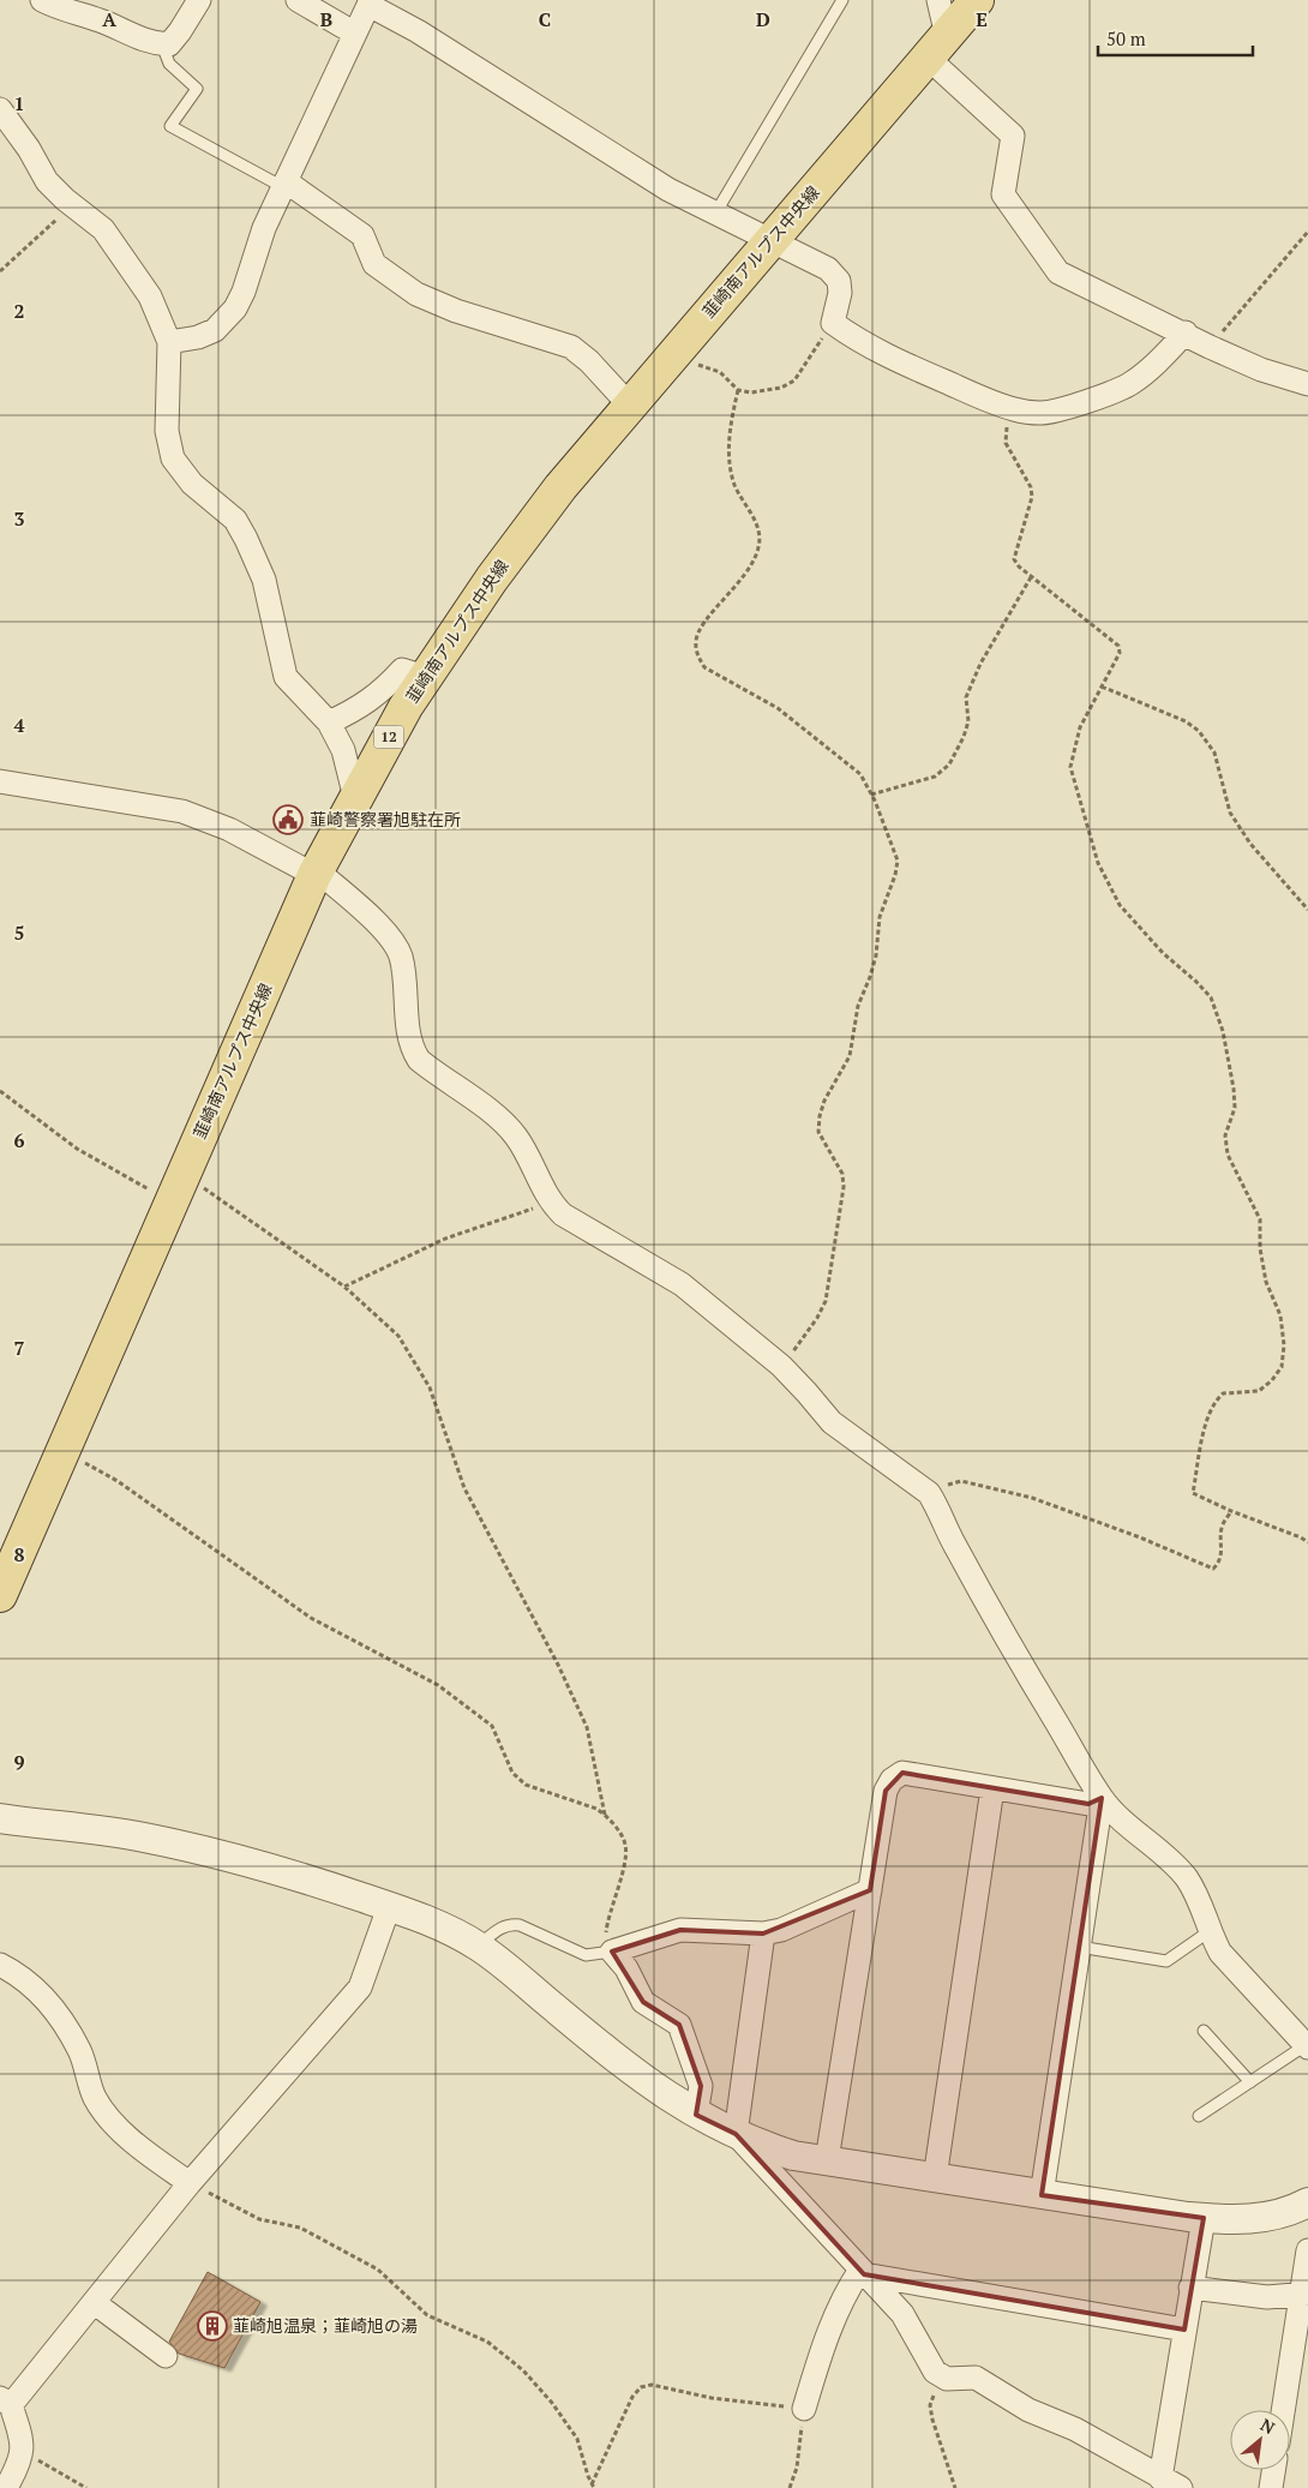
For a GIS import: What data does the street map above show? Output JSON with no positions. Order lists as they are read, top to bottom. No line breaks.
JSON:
{"streets":{"main road":["韮崎南アルプス中央線","12"]},"places":{"public building":["韮崎警察署旭駐在所"],"building":["韮崎旭温泉；韮崎旭の湯"]},"scale_bar":"50 m","north":"top right","grid":{"columns":["A","B","C","D","E"],"rows":["1","2","3","4","5","6","7","8","9"]}}
